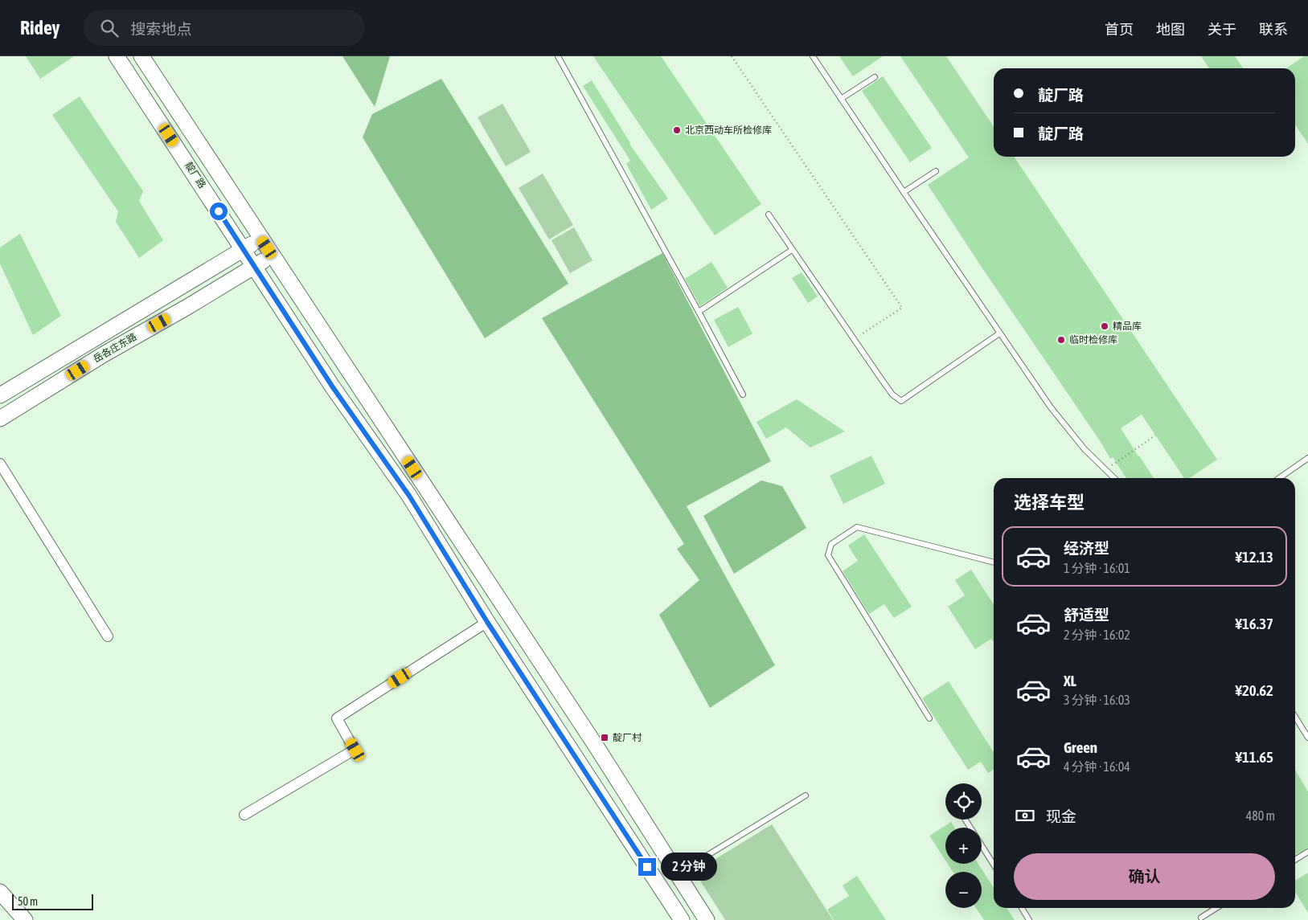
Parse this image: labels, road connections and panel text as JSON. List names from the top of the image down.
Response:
{
  "streets": {
    "main road": ["靛厂路", "岳各庄东路"]
  },
  "crossings": [
    ["靛厂路", "岳各庄东路"]
  ],
  "places": {
    "other": ["北京西动车所检修库", "精品库", "临时检修库"],
    "transit": ["靛厂村"]
  },
  "scale_bar": "50 m",
  "page": {
    "header": "Ridey",
    "search": "搜索地点",
    "nav": [
      "首页",
      "地图",
      "关于",
      "联系"
    ],
    "banner": ["靛厂路", "靛厂路"],
    "heading": "选择车型",
    "list": [
      {
        "name": "经济型",
        "note": "1 分钟 · 16:01",
        "value": "¥12.13"
      },
      {
        "name": "舒适型",
        "note": "2 分钟 · 16:02",
        "value": "¥16.37"
      },
      {
        "name": "XL",
        "note": "3 分钟 · 16:03",
        "value": "¥20.62"
      },
      {
        "name": "Green",
        "note": "4 分钟 · 16:04",
        "value": "¥11.65"
      }
    ],
    "map_buttons": ["+", "−"],
    "pay": ["现金", "480 m"],
    "buttons": "确认",
    "bubble": "2 分钟",
    "scale": "50 m"
  }
}
